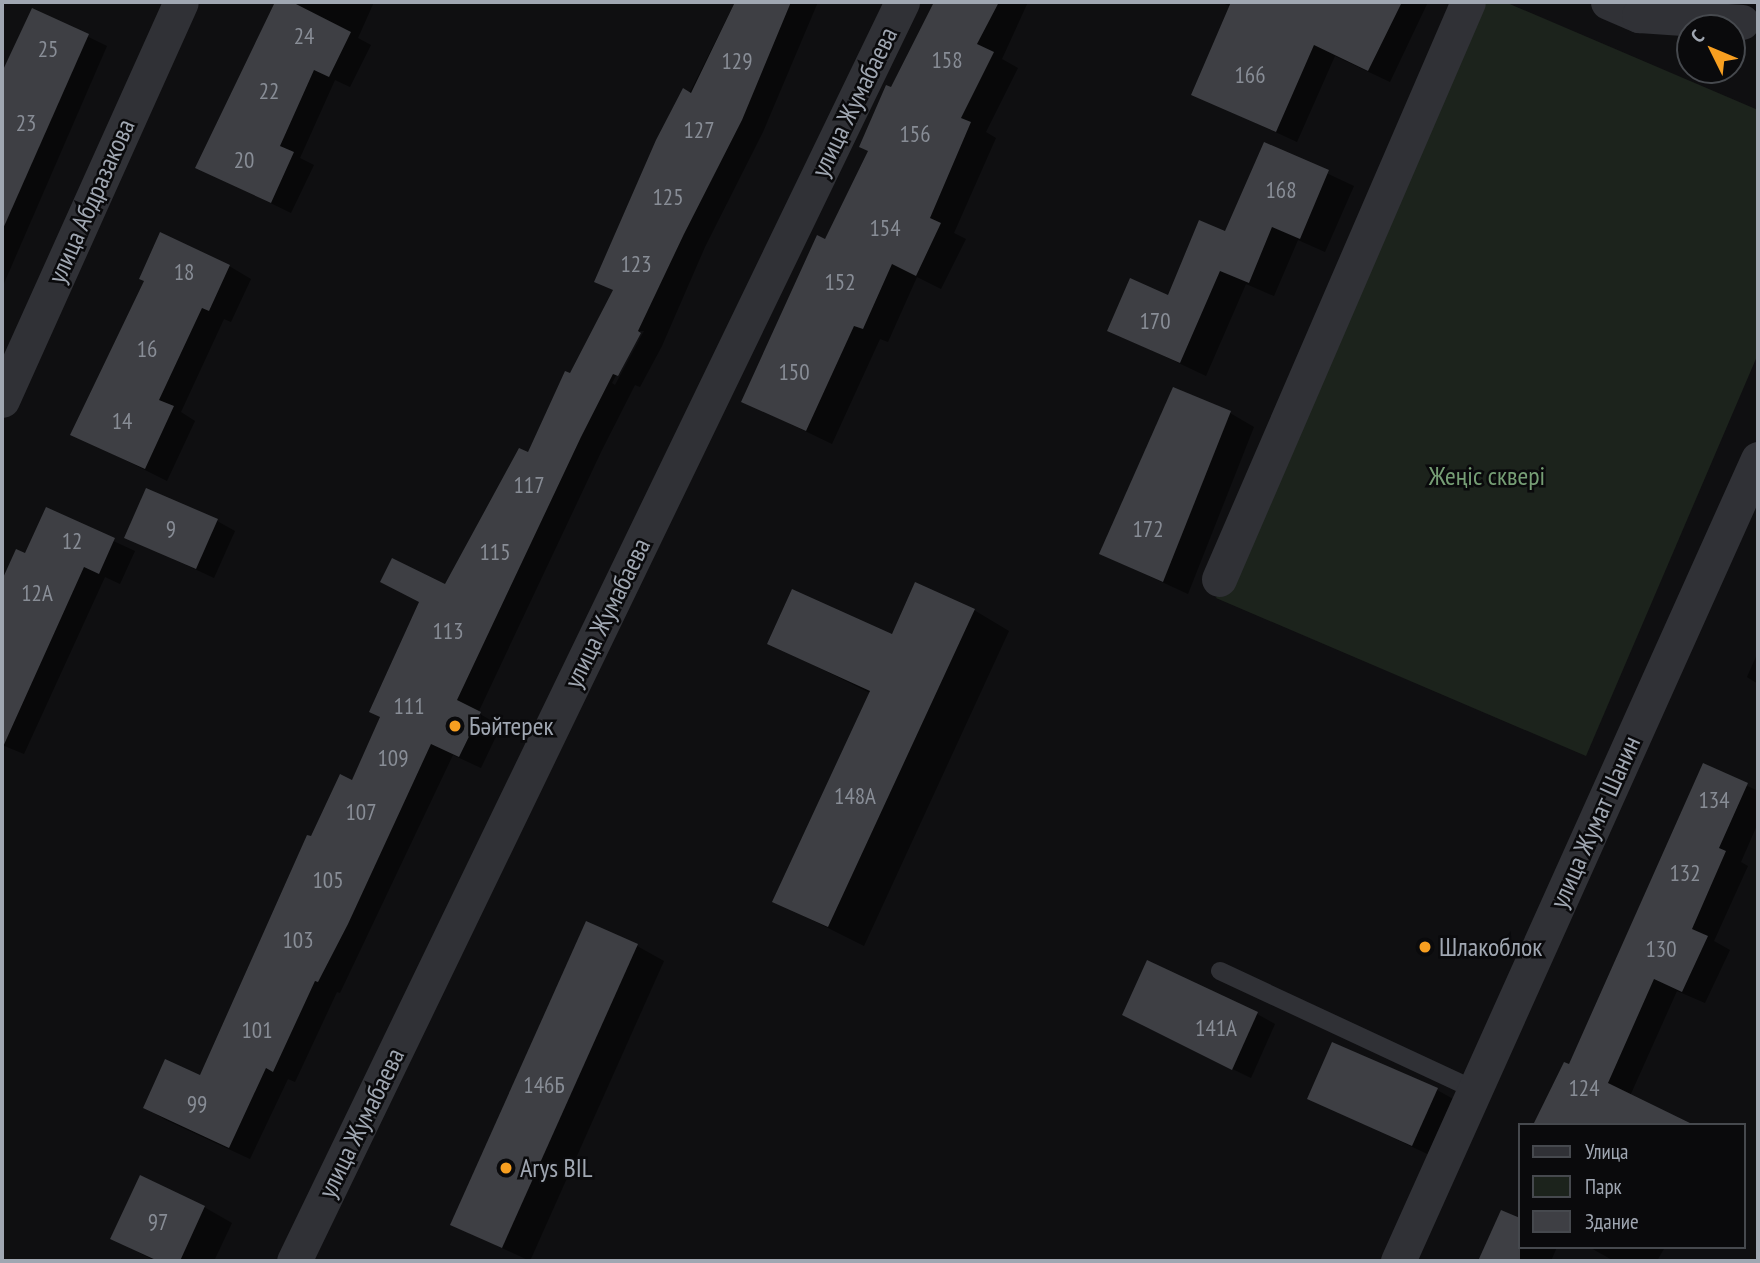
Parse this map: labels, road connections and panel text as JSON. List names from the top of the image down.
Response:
{
  "streets": {
    "street": ["улица Жумабаева", "улица Абдразакова", "улица Жумат Шанин"]
  },
  "parks": ["Жеңіс сквері"],
  "places": ["Бәйтерек", "Шлакоблок", "Arys BIL"],
  "house_numbers": [
    "24",
    "25",
    "158",
    "129",
    "166",
    "22",
    "23",
    "127",
    "156",
    "20",
    "168",
    "125",
    "154",
    "123",
    "18",
    "152",
    "170",
    "16",
    "150",
    "14",
    "117",
    "9",
    "172",
    "12",
    "115",
    "12А",
    "113",
    "111",
    "109",
    "148А",
    "134",
    "107",
    "132",
    "105",
    "103",
    "130",
    "141А",
    "101",
    "146Б",
    "124",
    "99",
    "97"
  ],
  "legend": ["Улица", "Парк", "Здание"],
  "north": "top left"
}
